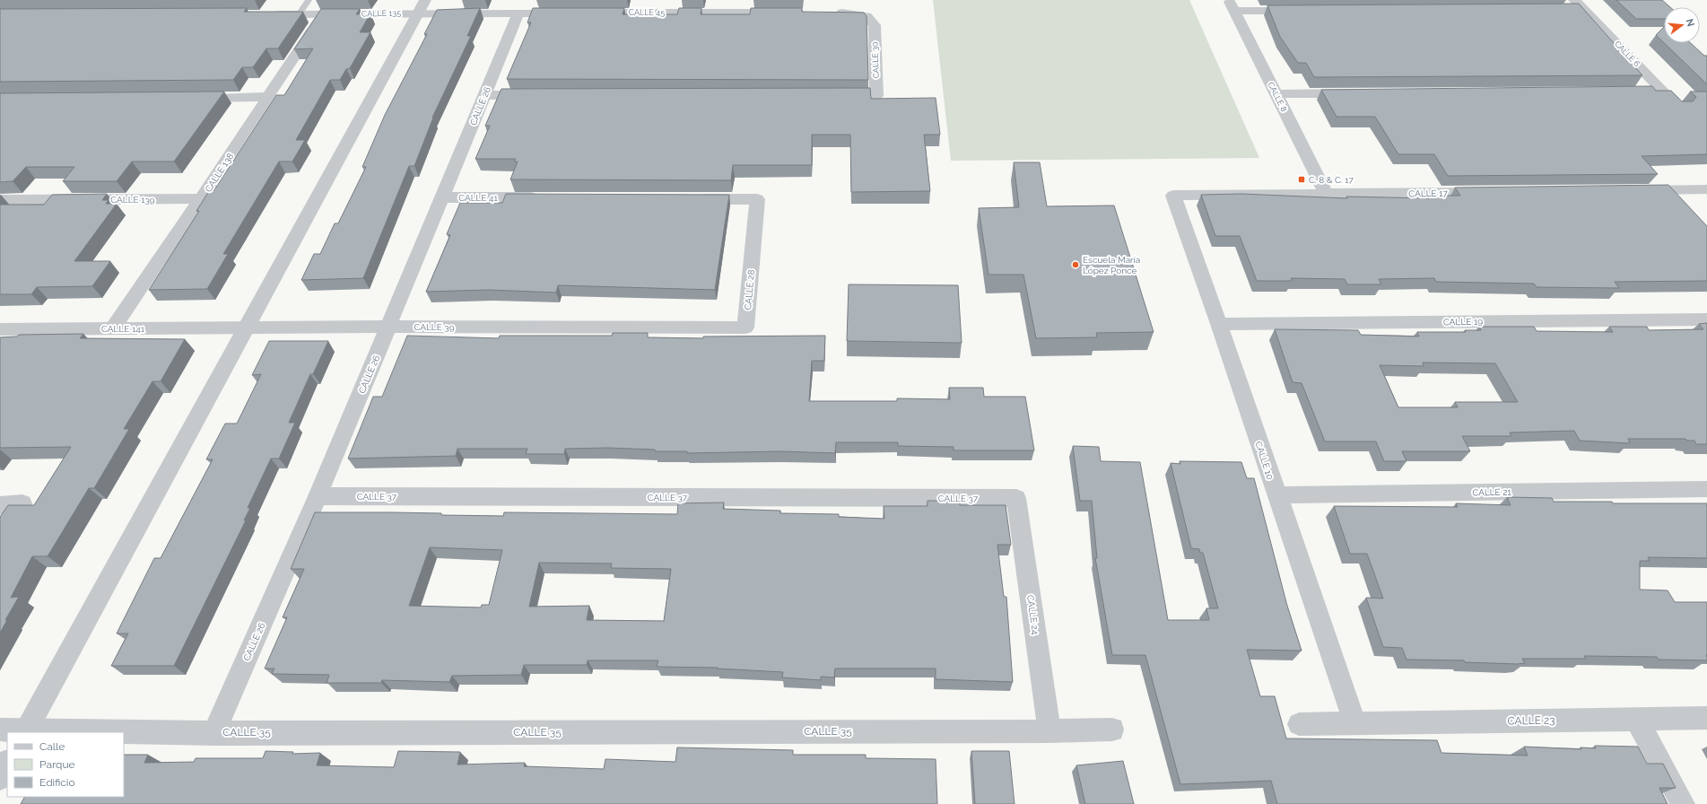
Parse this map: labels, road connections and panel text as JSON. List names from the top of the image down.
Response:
{
  "streets": {
    "street": [
      "CALLE 45",
      "CALLE 135",
      "CALLE 6",
      "CALLE 30",
      "CALLE 8",
      "CALLE 26",
      "CALLE 138",
      "CALLE 17",
      "CALLE 41",
      "CALLE 139",
      "CALLE 28",
      "CALLE 19",
      "CALLE 39",
      "CALLE 141",
      "CALLE 10",
      "CALLE 21",
      "CALLE 37",
      "CALLE 24",
      "CALLE 23",
      "CALLE 35"
    ]
  },
  "crossings": [
    ["CALLE 135", "CALLE 138"],
    ["CALLE 8", "CALLE 17"],
    ["CALLE 26", "CALLE 41"],
    ["CALLE 26", "CALLE 39"],
    ["CALLE 26", "CALLE 37"],
    ["CALLE 26", "CALLE 35"],
    ["CALLE 138", "CALLE 139"],
    ["CALLE 138", "CALLE 141"],
    ["CALLE 17", "CALLE 10"],
    ["CALLE 28", "CALLE 39"],
    ["CALLE 19", "CALLE 10"],
    ["CALLE 39", "CALLE 141"],
    ["CALLE 10", "CALLE 21"],
    ["CALLE 10", "CALLE 23"],
    ["CALLE 37", "CALLE 24"],
    ["CALLE 24", "CALLE 35"]
  ],
  "places": {
    "transit": ["C. 8 & C. 17"],
    "other": ["Escuela María López Ponce"]
  },
  "legend": ["Calle", "Parque", "Edificio"],
  "north": "right"
}
